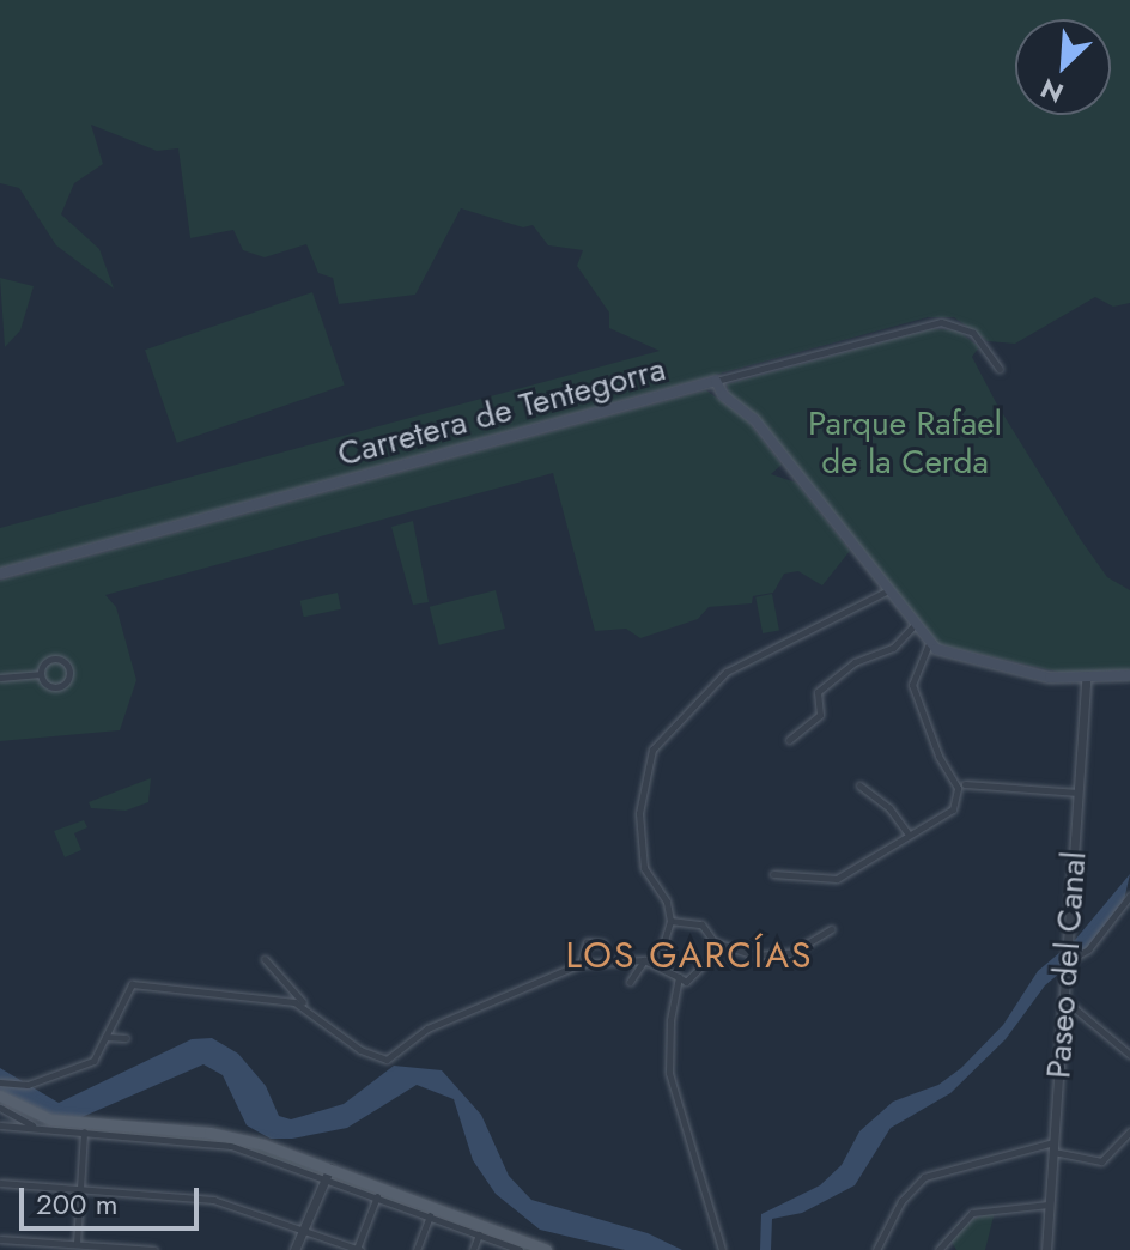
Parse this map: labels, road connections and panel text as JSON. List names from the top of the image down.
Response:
{
  "streets": {
    "main road": ["Carretera de Tentegorra"],
    "street": ["Paseo del Canal"]
  },
  "districts": ["LOS GARCÍAS"],
  "parks": ["Parque Rafael de la Cerda"],
  "scale_bar": "200 m",
  "north": "bottom left"
}
